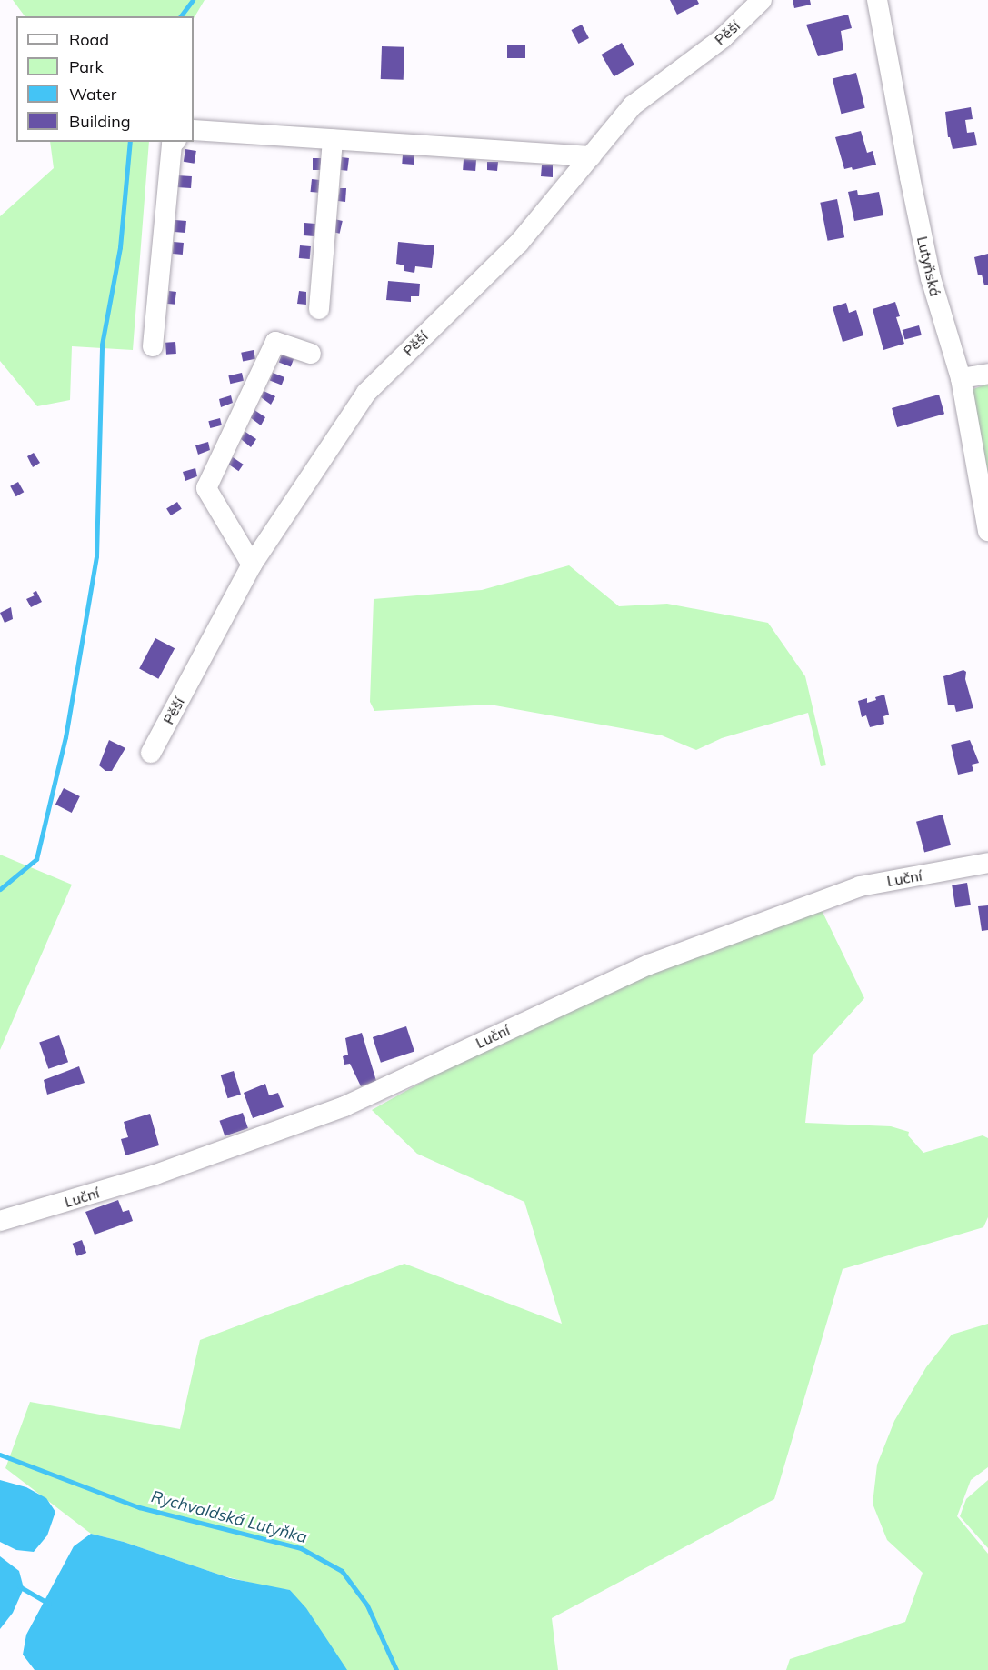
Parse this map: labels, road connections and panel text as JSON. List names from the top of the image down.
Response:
{
  "streets": {
    "street": ["Pěší", "Lutyňská", "Luční"]
  },
  "water": ["Rychvaldská Lutyňka"],
  "legend": [
    "Road",
    "Park",
    "Water",
    "Building"
  ]
}
